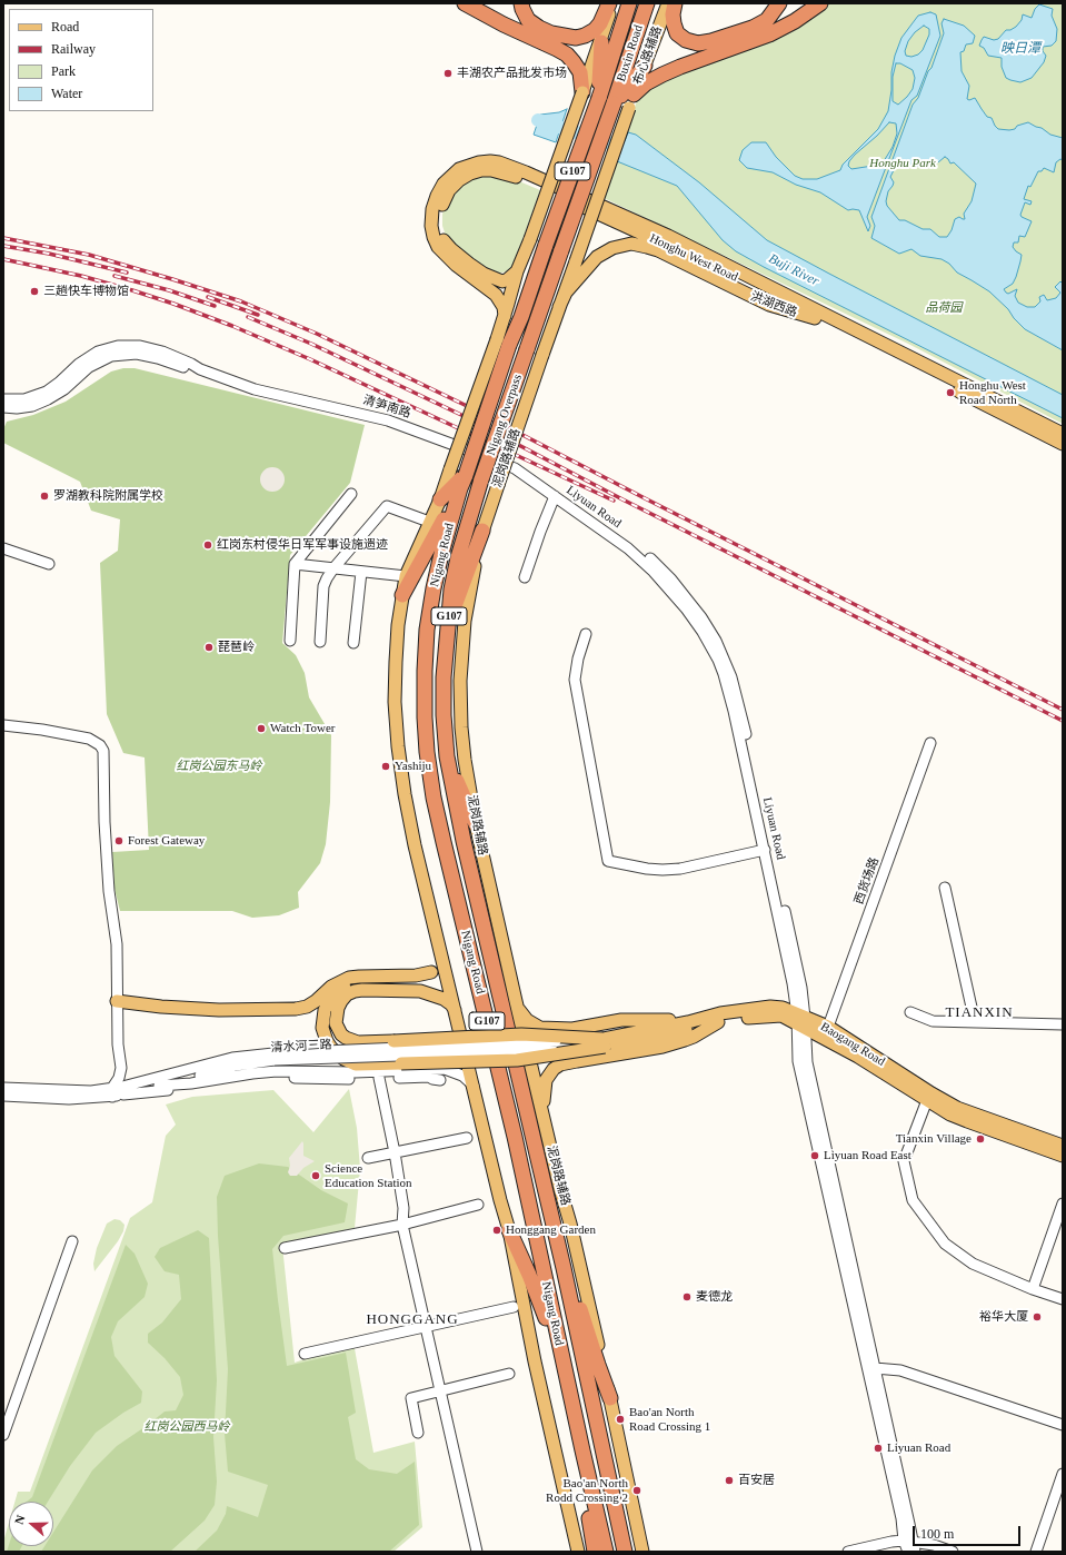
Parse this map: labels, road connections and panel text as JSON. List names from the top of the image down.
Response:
{
  "streets": {
    "highway": [
      "Buxin Road",
      "G107",
      "Nigang Overpass",
      "Nigang Road"
    ],
    "main road": [
      "布心路辅路",
      "Honghu West Road",
      "洪湖西路",
      "泥岗路辅路",
      "Baogang Road"
    ],
    "street": [
      "清笋南路",
      "Liyuan Road",
      "西货场路",
      "清水河三路"
    ]
  },
  "crossings": [
    ["Buxin Road", "G107"],
    ["Buxin Road", "Nigang Overpass"],
    ["布心路辅路", "泥岗路辅路"],
    ["G107", "Nigang Overpass"],
    ["Honghu West Road", "洪湖西路"],
    ["Honghu West Road", "泥岗路辅路"],
    ["洪湖西路", "泥岗路辅路"],
    ["清笋南路", "Liyuan Road"],
    ["Nigang Overpass", "Nigang Road"],
    ["Liyuan Road", "Baogang Road"],
    ["西货场路", "Baogang Road"],
    ["Baogang Road", "清水河三路"]
  ],
  "districts": ["TIANXIN", "HONGGANG"],
  "water": ["映日潭", "Buji River"],
  "parks": [
    "Honghu Park",
    "品荷园",
    "红岗公园东马岭",
    "红岗公园西马岭"
  ],
  "places": [
    "丰湖农产品批发市场",
    "三趟快车博物馆",
    "Honghu West Road North",
    "罗湖教科院附属学校",
    "红岗东村侵华日军军事设施遗迹",
    "琵琶岭",
    "Watch Tower",
    "Yashiju",
    "Forest Gateway",
    "Tianxin Village",
    "Liyuan Road East",
    "Science Education Station",
    "Honggang Garden",
    "麦德龙",
    "裕华大厦",
    "Bao'an North Road Crossing 1",
    "Liyuan Road",
    "百安居",
    "Bao'an North Rodd Crossing 2"
  ],
  "legend": [
    "Road",
    "Railway",
    "Park",
    "Water"
  ],
  "scale_bar": "100 m",
  "north": "left"
}
